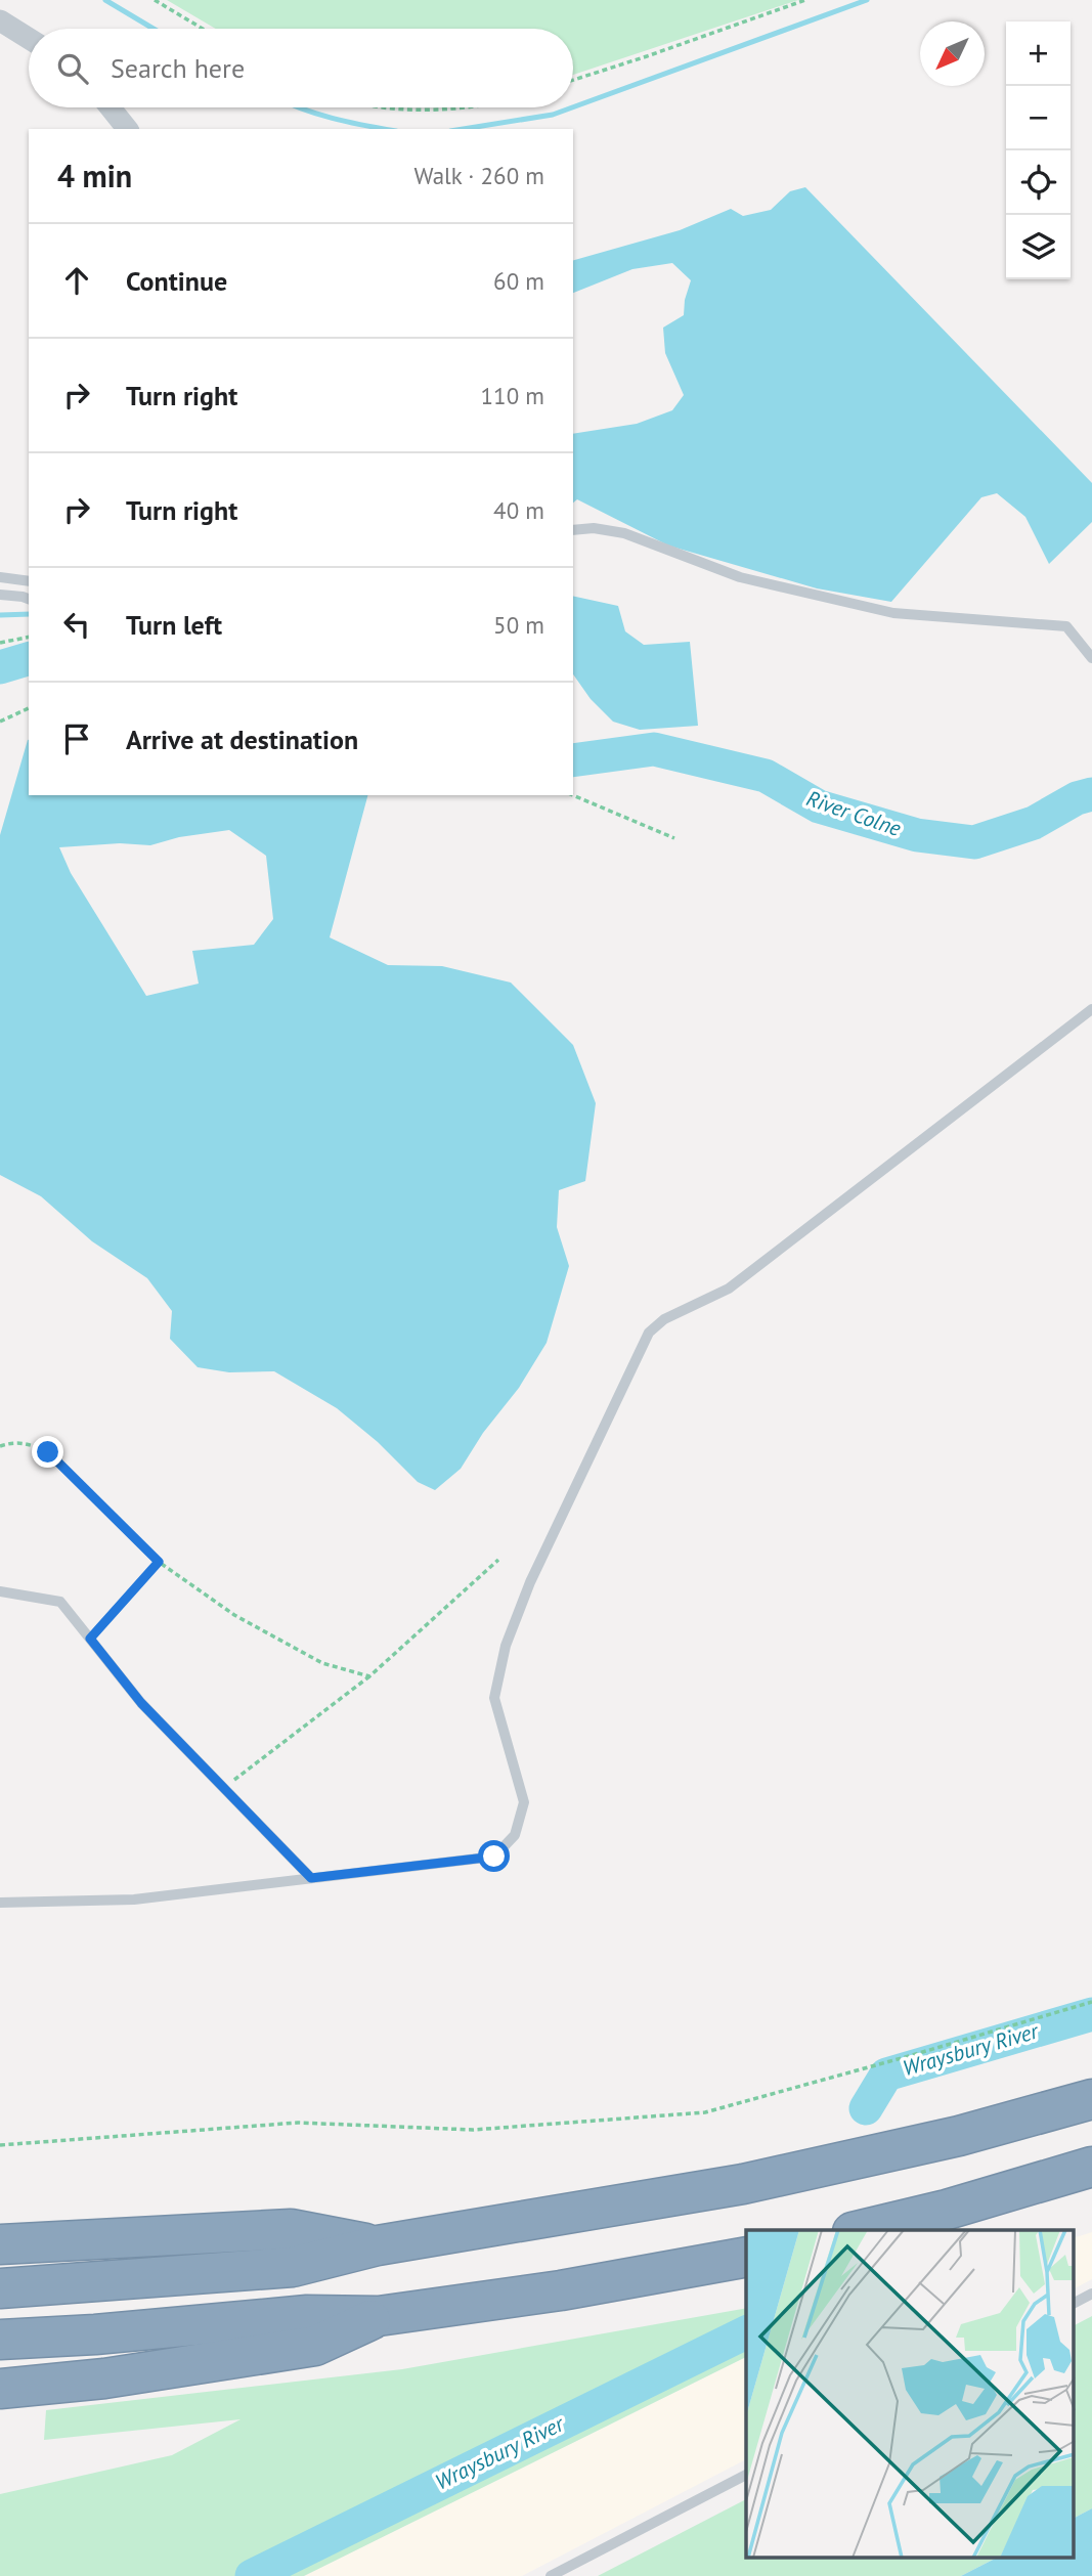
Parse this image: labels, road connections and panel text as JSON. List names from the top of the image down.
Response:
{
  "water": ["River Colne", "Wraysbury River"],
  "north": "bottom left",
  "page": {
    "map_buttons": ["+", "−"],
    "search": "Search here",
    "heading": ["4 min", "Walk · 260 m"],
    "list": [
      ["Continue", "60 m"],
      ["Turn right", "110 m"],
      ["Turn right", "40 m"],
      ["Turn left", "50 m"],
      "Arrive at destination"
    ]
  }
}
